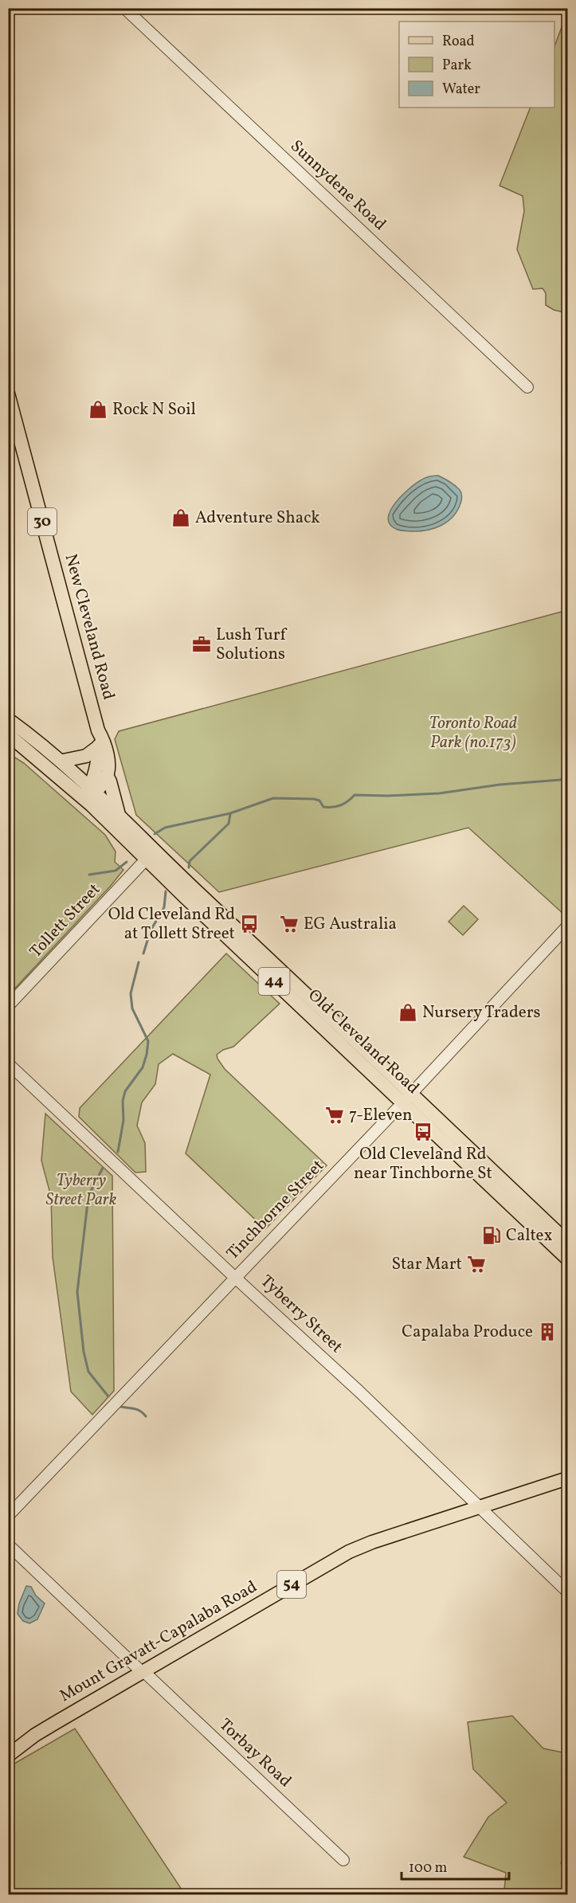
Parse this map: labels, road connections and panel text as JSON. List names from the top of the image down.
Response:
{
  "streets": {
    "main road": [
      "30",
      "New Cleveland Road",
      "44",
      "Old Cleveland Road",
      "54",
      "Mount Gravatt-Capalaba Road"
    ],
    "street": [
      "Sunnydene Road",
      "Tollett Street",
      "Tinchborne Street",
      "Tyberry Street",
      "Torbay Road"
    ]
  },
  "crossings": [
    ["New Cleveland Road", "Old Cleveland Road"],
    ["Tollett Street", "Old Cleveland Road"],
    ["Old Cleveland Road", "Tinchborne Street"],
    ["Tinchborne Street", "Tyberry Street"],
    ["Tyberry Street", "Mount Gravatt-Capalaba Road"],
    ["Mount Gravatt-Capalaba Road", "Torbay Road"]
  ],
  "parks": ["Toronto Road Park (no.173)", "Tyberry Street Park"],
  "places": {
    "shop": ["Rock N Soil", "Adventure Shack", "Nursery Traders"],
    "office": ["Lush Turf Solutions"],
    "bus stop": ["Old Cleveland Rd at Tollett Street", "Old Cleveland Rd near Tinchborne St"],
    "supermarket": ["EG Australia", "7-Eleven", "Star Mart"],
    "fuel station": ["Caltex"],
    "building": ["Capalaba Produce"]
  },
  "legend": ["Road", "Park", "Water"],
  "scale_bar": "100 m"
}
